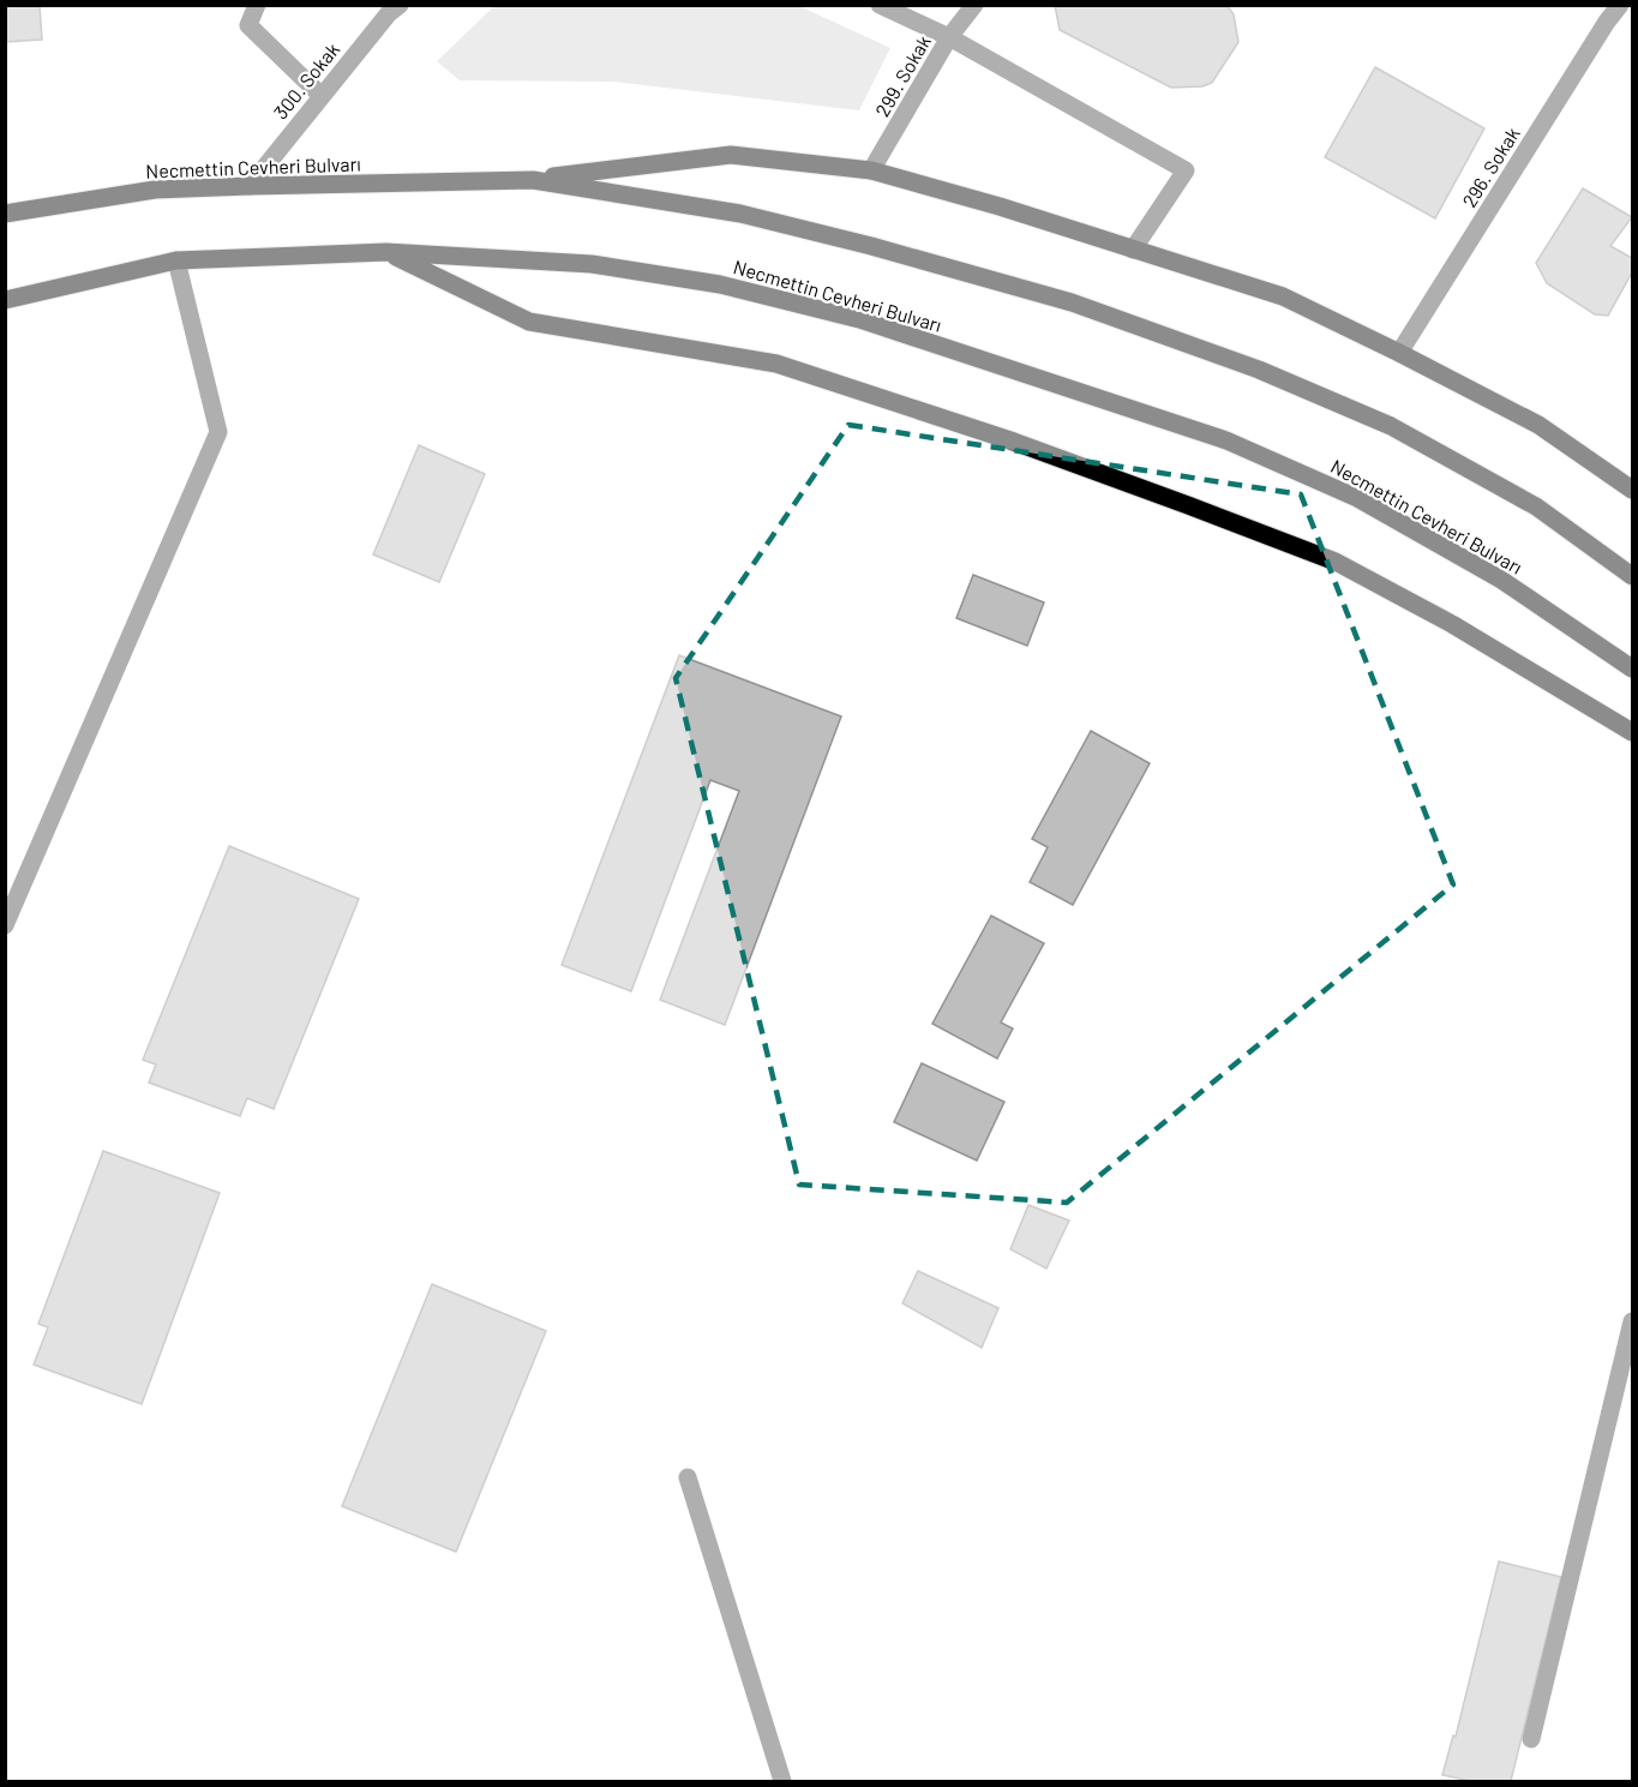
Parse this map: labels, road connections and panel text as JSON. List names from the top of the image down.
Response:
{
  "streets": {
    "main road": ["Necmettin Cevheri Bulvarı"],
    "street": ["299. Sokak", "300. Sokak", "296. Sokak"]
  },
  "crossings": [
    ["300. Sokak", "Necmettin Cevheri Bulvarı"]
  ]
}
